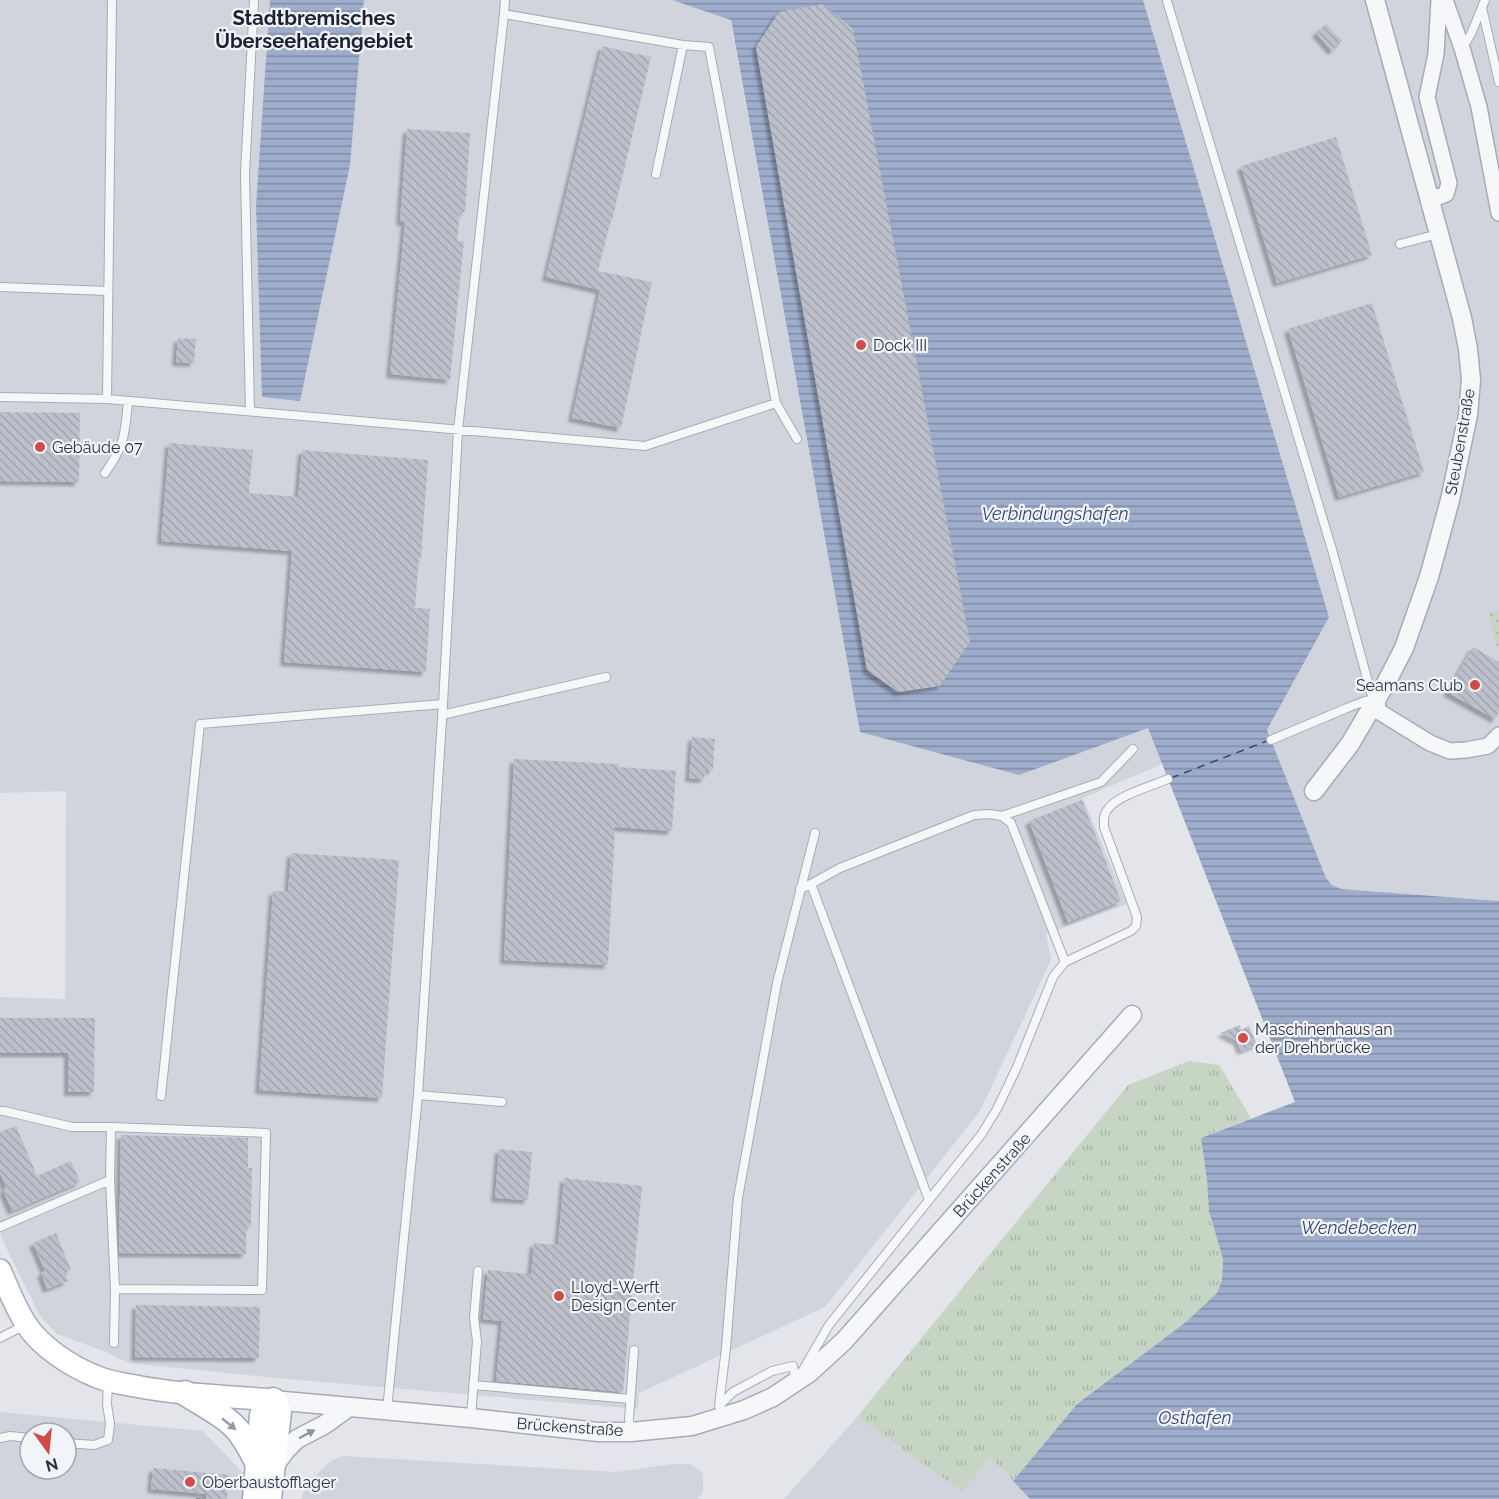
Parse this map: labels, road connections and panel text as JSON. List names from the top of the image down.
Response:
{
  "streets": {
    "main road": ["Brückenstraße"],
    "street": ["Steubenstraße"]
  },
  "districts": ["Stadtbremisches Überseehafengebiet"],
  "water": ["Verbindungshafen", "Wendebecken", "Osthafen"],
  "places": [
    "Dock III",
    "Gebäude 07",
    "Seamans Club",
    "Maschinenhaus an der Drehbrücke",
    "Lloyd-Werft Design Center",
    "Oberbaustofflager"
  ],
  "north": "bottom"
}
